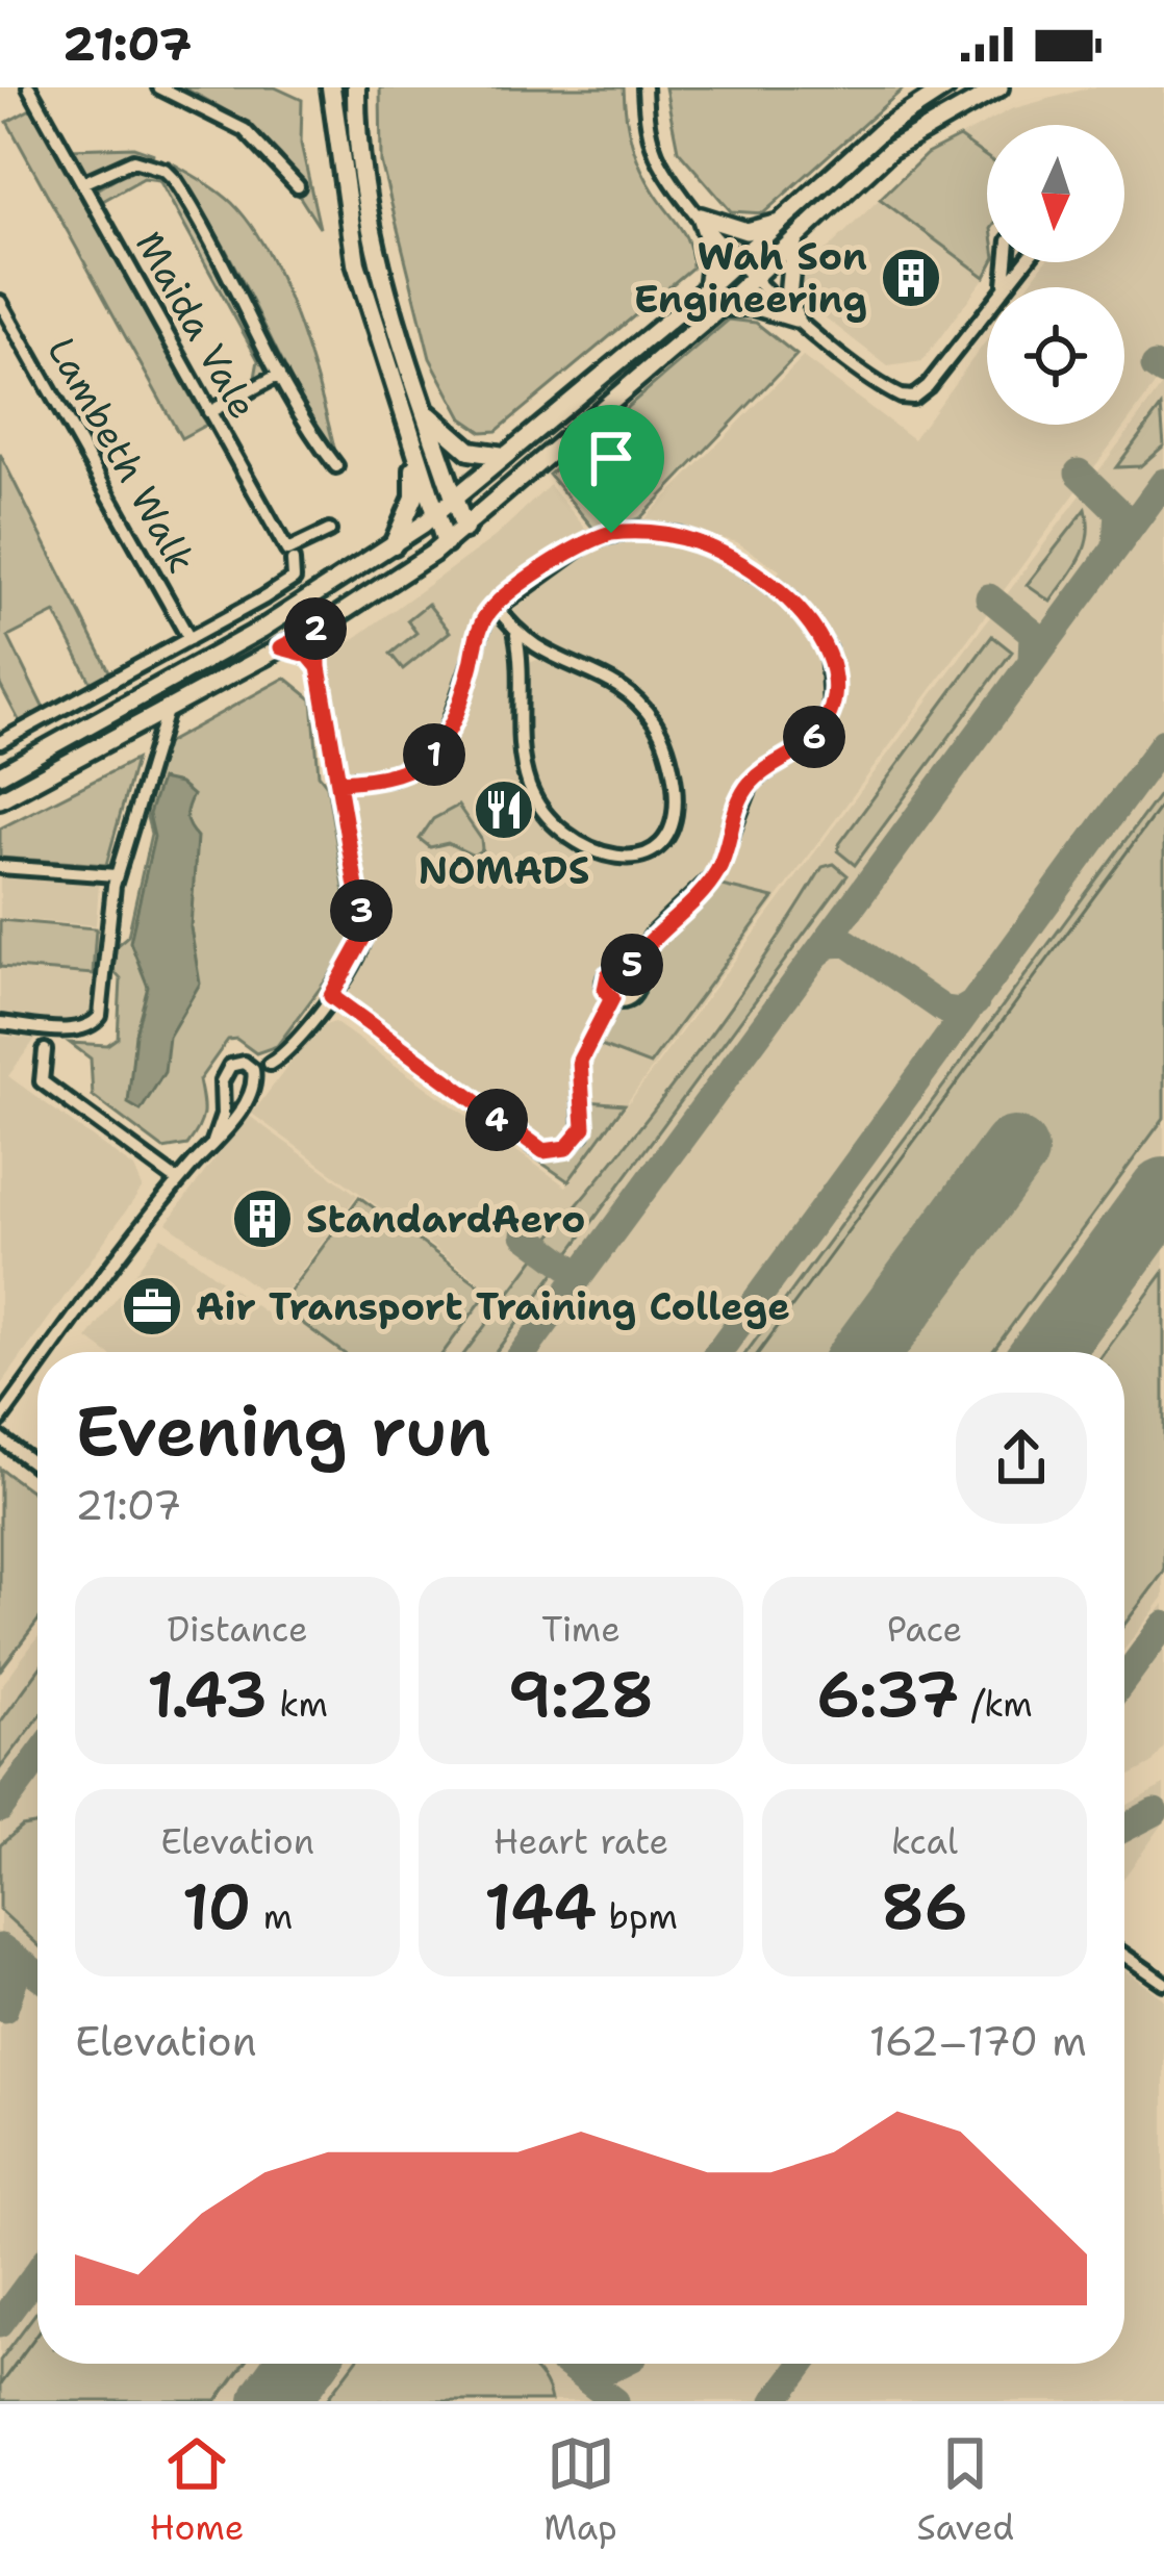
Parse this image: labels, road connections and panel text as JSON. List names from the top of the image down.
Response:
{
  "streets": {
    "street": ["Maida Vale", "Lambeth Walk"]
  },
  "places": {
    "building": ["Wah Son Engineering", "StandardAero"],
    "restaurant": ["NOMADS"],
    "office": ["Air Transport Training College"]
  },
  "north": "bottom",
  "page": {
    "status": "21:07",
    "pins": [
      "2",
      "6",
      "1",
      "3",
      "5",
      "4"
    ],
    "heading": ["Evening run", "21:07"],
    "stats": [
      ["Distance", "1.43 km"],
      ["Time", "9:28"],
      ["Pace", "6:37 /km"],
      ["Elevation", "10 m"],
      ["Heart rate", "144 bpm"],
      ["kcal", "86"]
    ],
    "chart": ["Elevation", "162–170 m"],
    "tabs": ["Home", "Map", "Saved"]
  }
}
